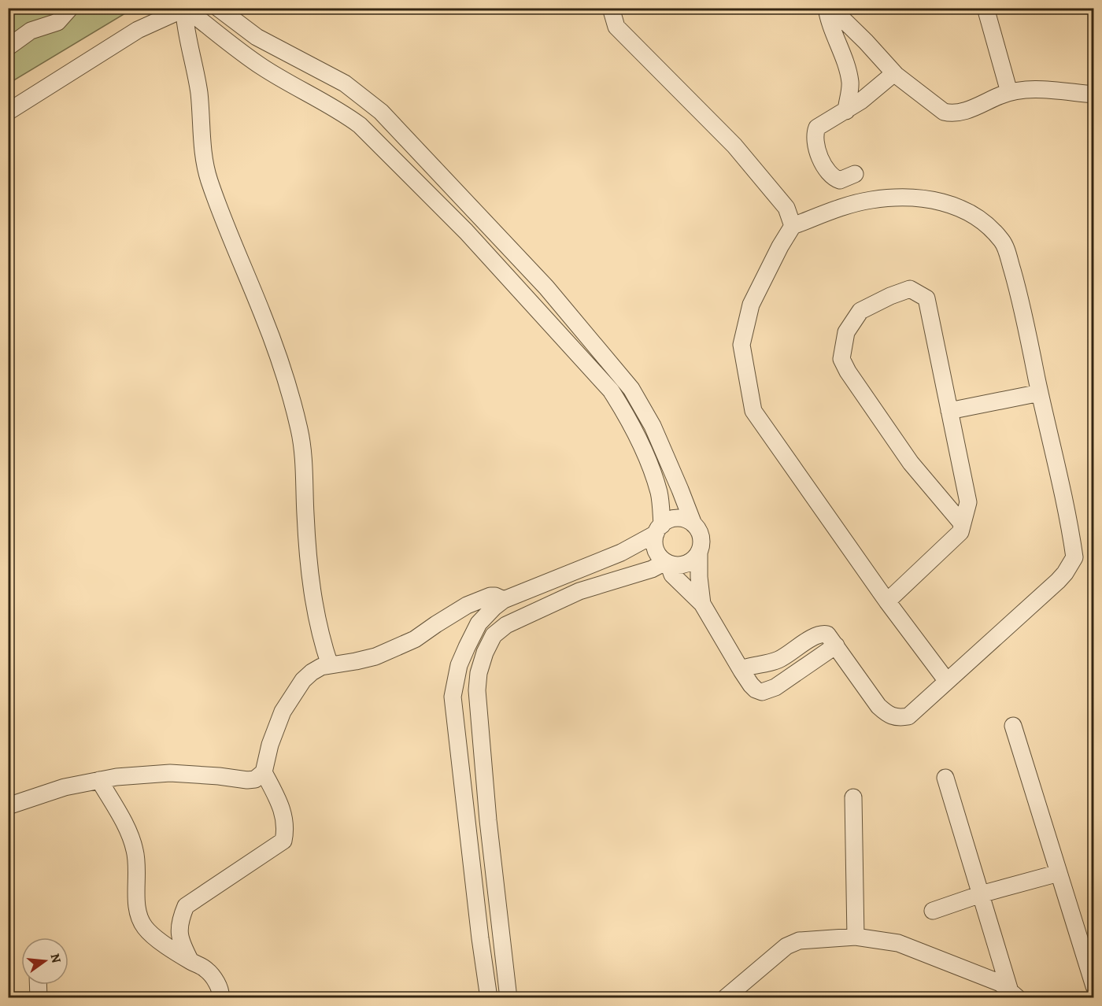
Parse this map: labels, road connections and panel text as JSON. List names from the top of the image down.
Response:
{
  "north": "right"
}
